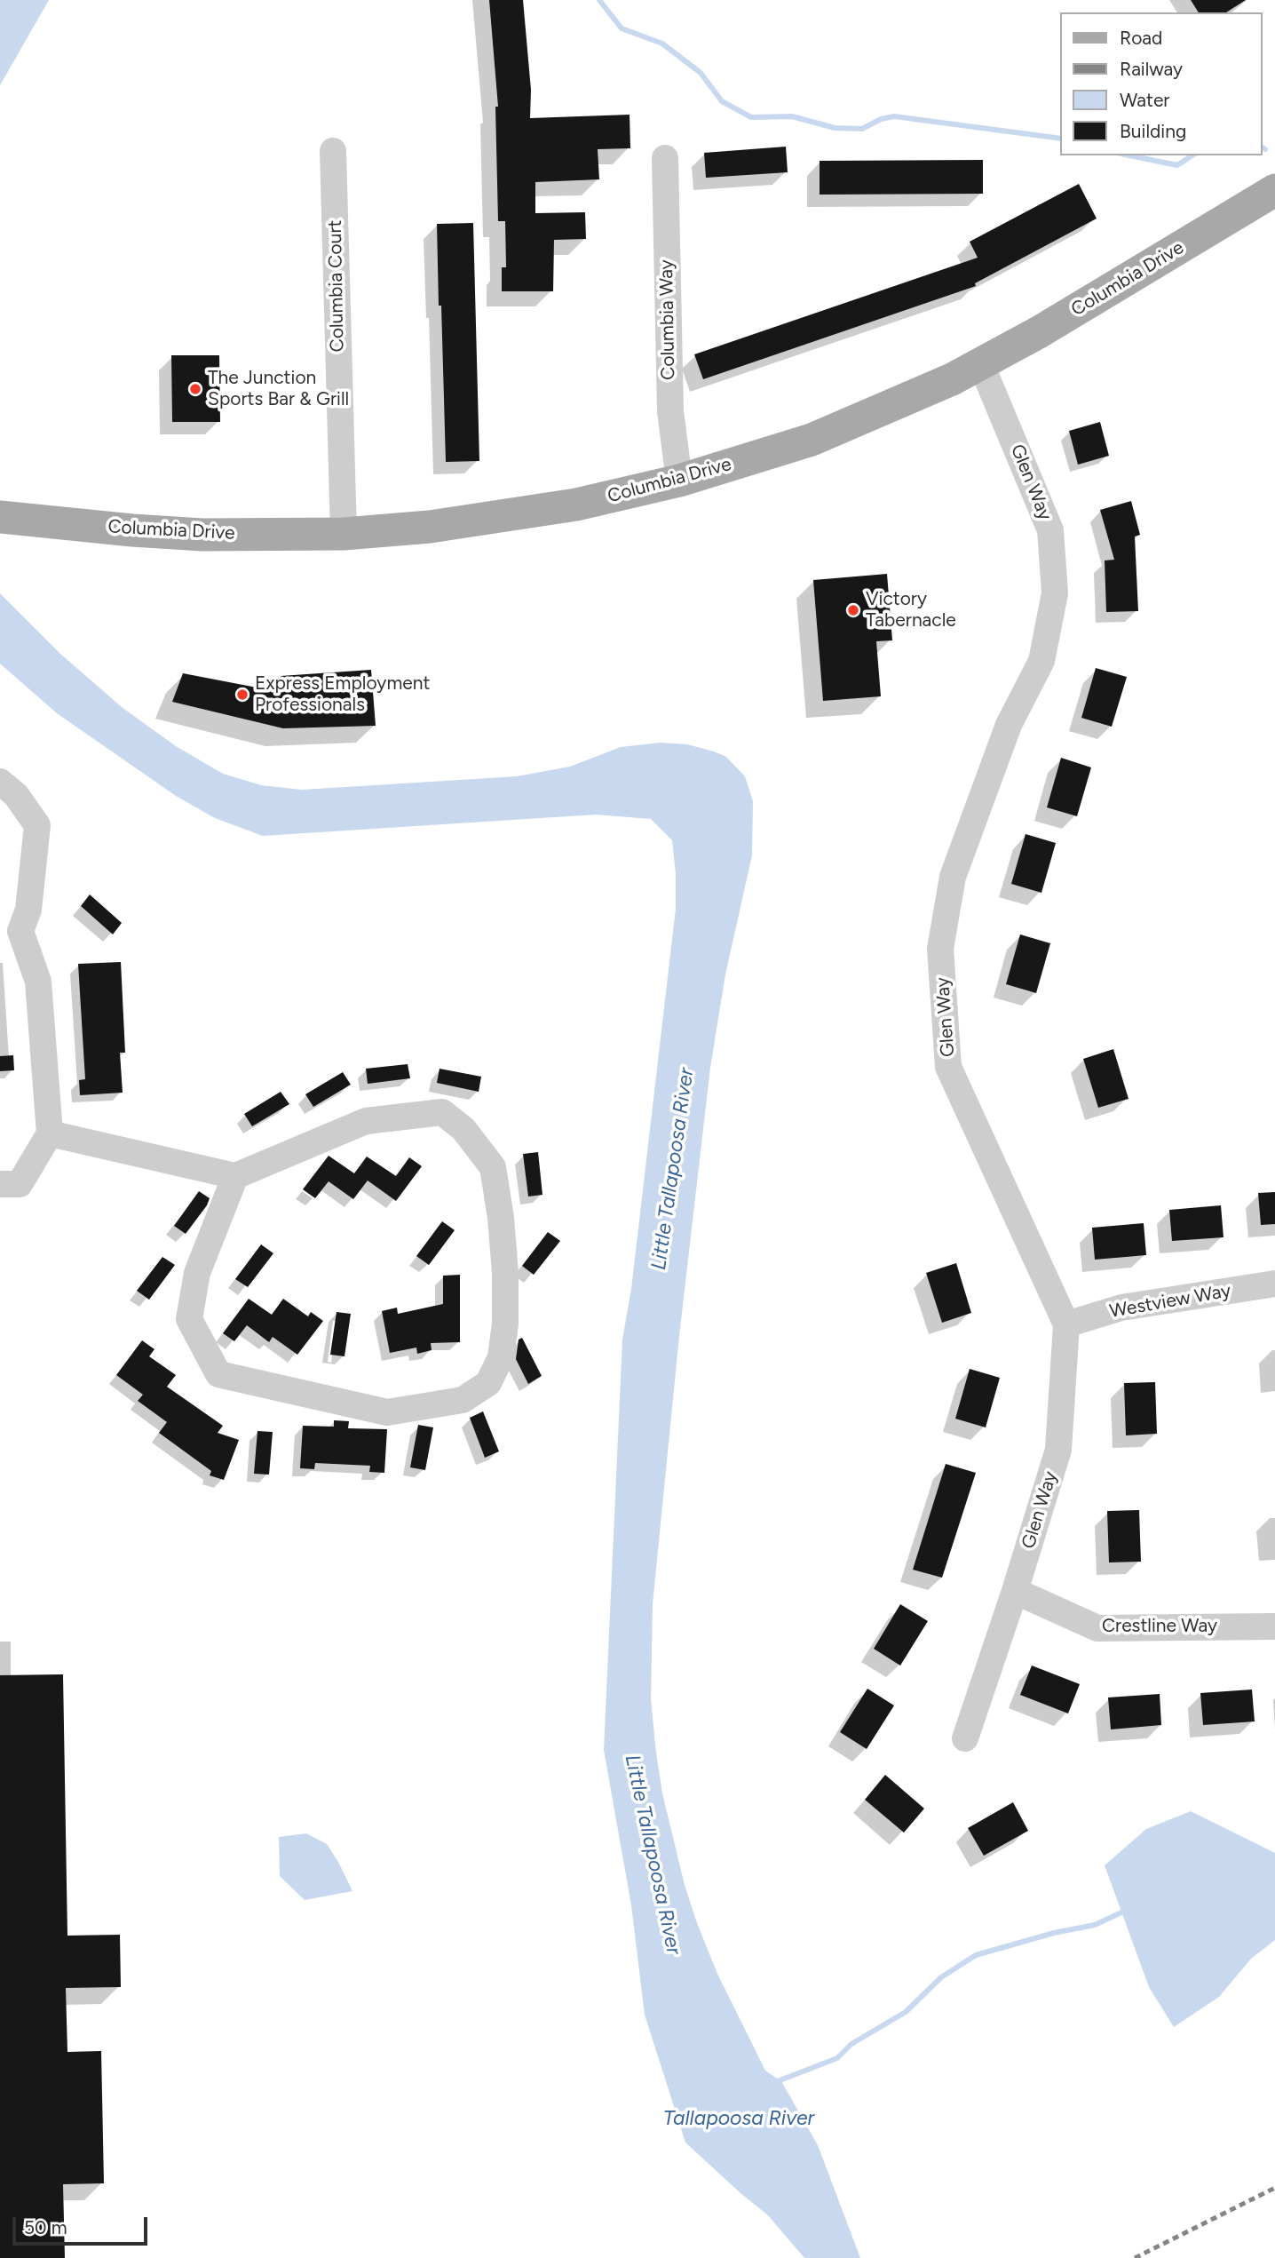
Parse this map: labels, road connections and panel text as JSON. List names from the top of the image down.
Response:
{
  "streets": {
    "main road": ["Columbia Drive"],
    "street": [
      "Columbia Court",
      "Columbia Way",
      "Glen Way",
      "Westview Way",
      "Crestline Way"
    ]
  },
  "crossings": [
    ["Columbia Drive", "Columbia Court"],
    ["Columbia Drive", "Columbia Way"],
    ["Columbia Drive", "Glen Way"],
    ["Glen Way", "Westview Way"],
    ["Glen Way", "Crestline Way"]
  ],
  "water": ["Little Tallapoosa River", "Tallapoosa River"],
  "places": ["The Junction Sports Bar & Grill", "Victory Tabernacle", "Express Employment Professionals"],
  "legend": [
    "Road",
    "Railway",
    "Water",
    "Building"
  ],
  "scale_bar": "50 m"
}
